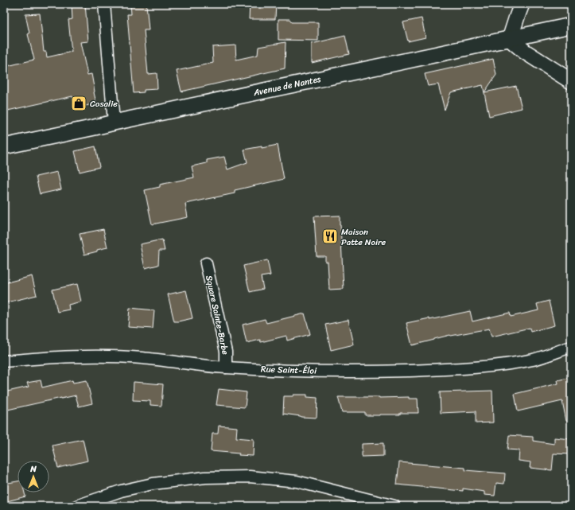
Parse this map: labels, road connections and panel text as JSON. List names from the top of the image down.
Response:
{
  "streets": {
    "main road": ["Avenue de Nantes"],
    "street": ["Square Sainte-Barbe", "Rue Saint-Éloi"]
  },
  "crossings": [
    ["Square Sainte-Barbe", "Rue Saint-Éloi"]
  ],
  "places": {
    "shop": ["Cosalie"],
    "restaurant": ["Maison Patte Noire"]
  },
  "north": "top"
}
